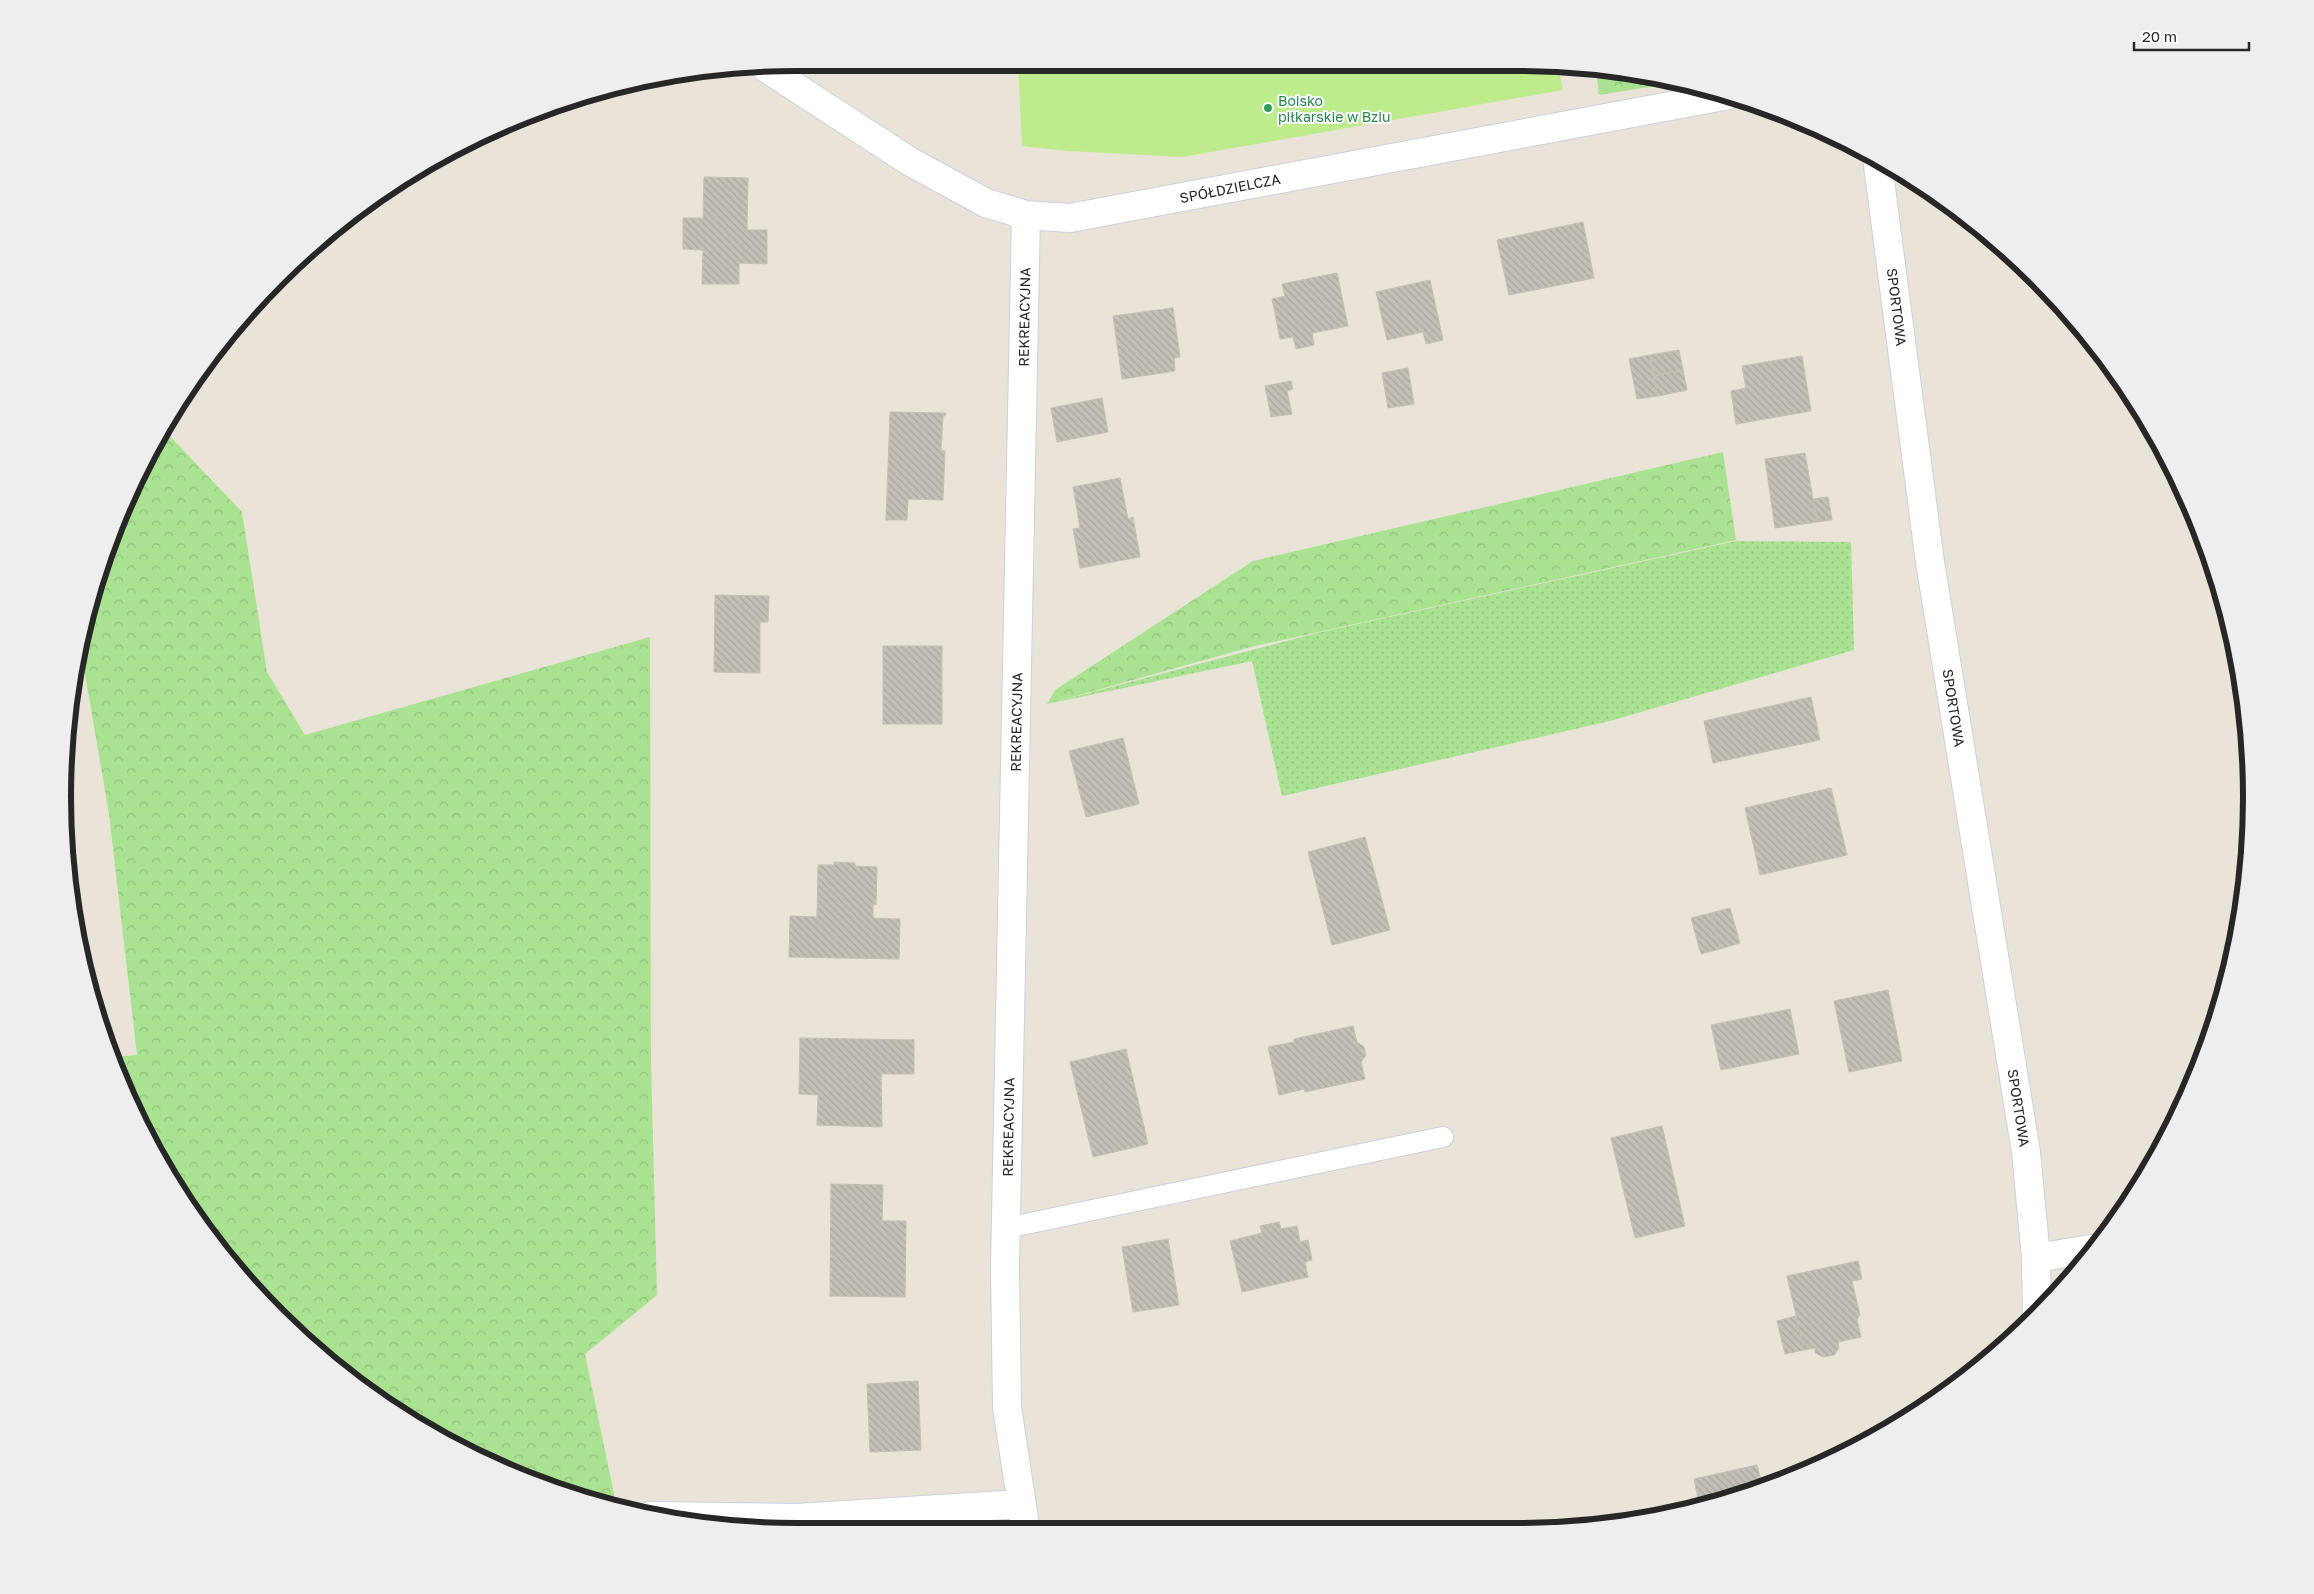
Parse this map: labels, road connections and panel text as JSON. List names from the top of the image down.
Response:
{
  "streets": {
    "street": ["SPÓŁDZIELCZA", "SPORTOWA", "REKREACYJNA"]
  },
  "crossings": [
    ["SPÓŁDZIELCZA", "REKREACYJNA"]
  ],
  "places": ["Boisko piłkarskie w Bziu"],
  "scale_bar": "20 m"
}
